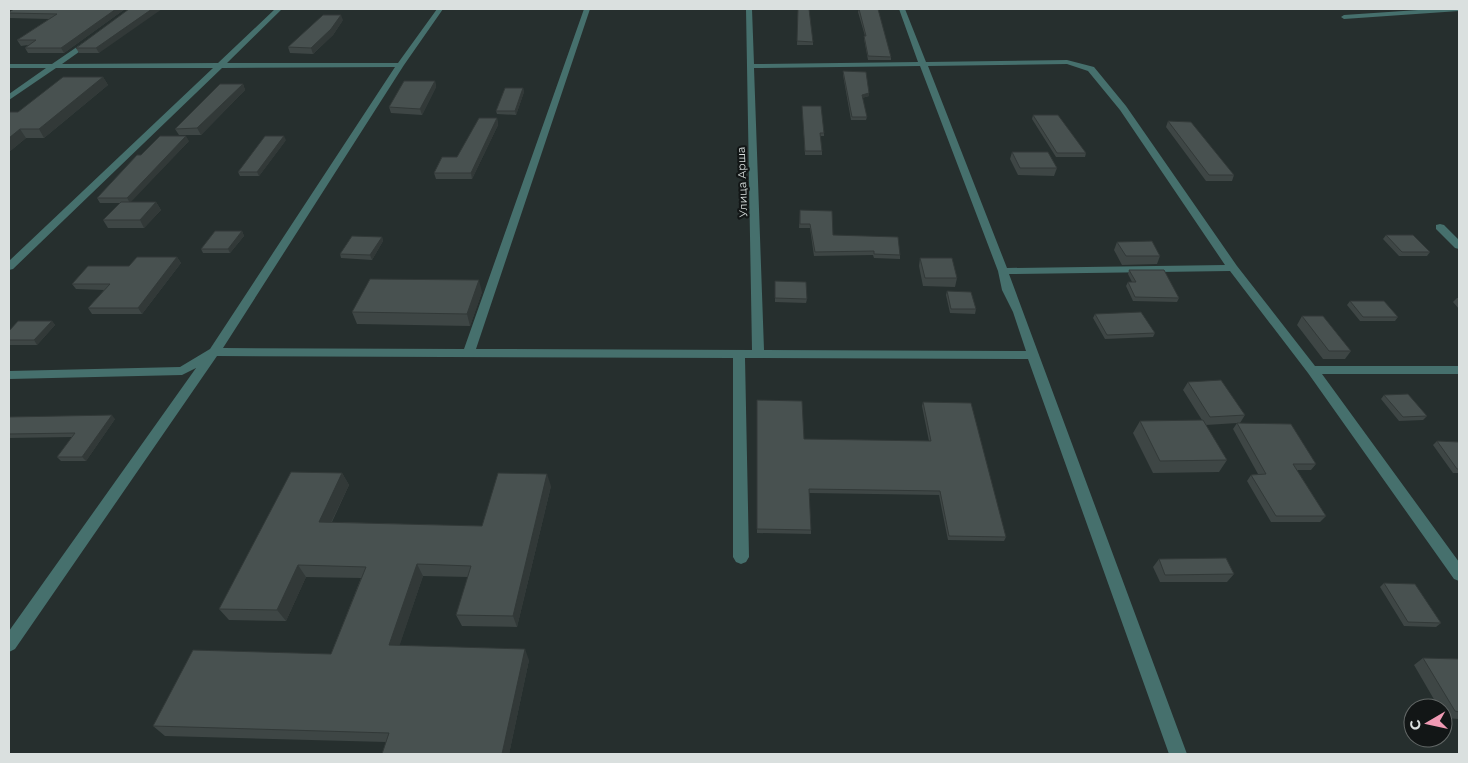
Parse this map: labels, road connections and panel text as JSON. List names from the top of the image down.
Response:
{
  "streets": {
    "street": ["Улица Арша"]
  },
  "north": "left"
}
